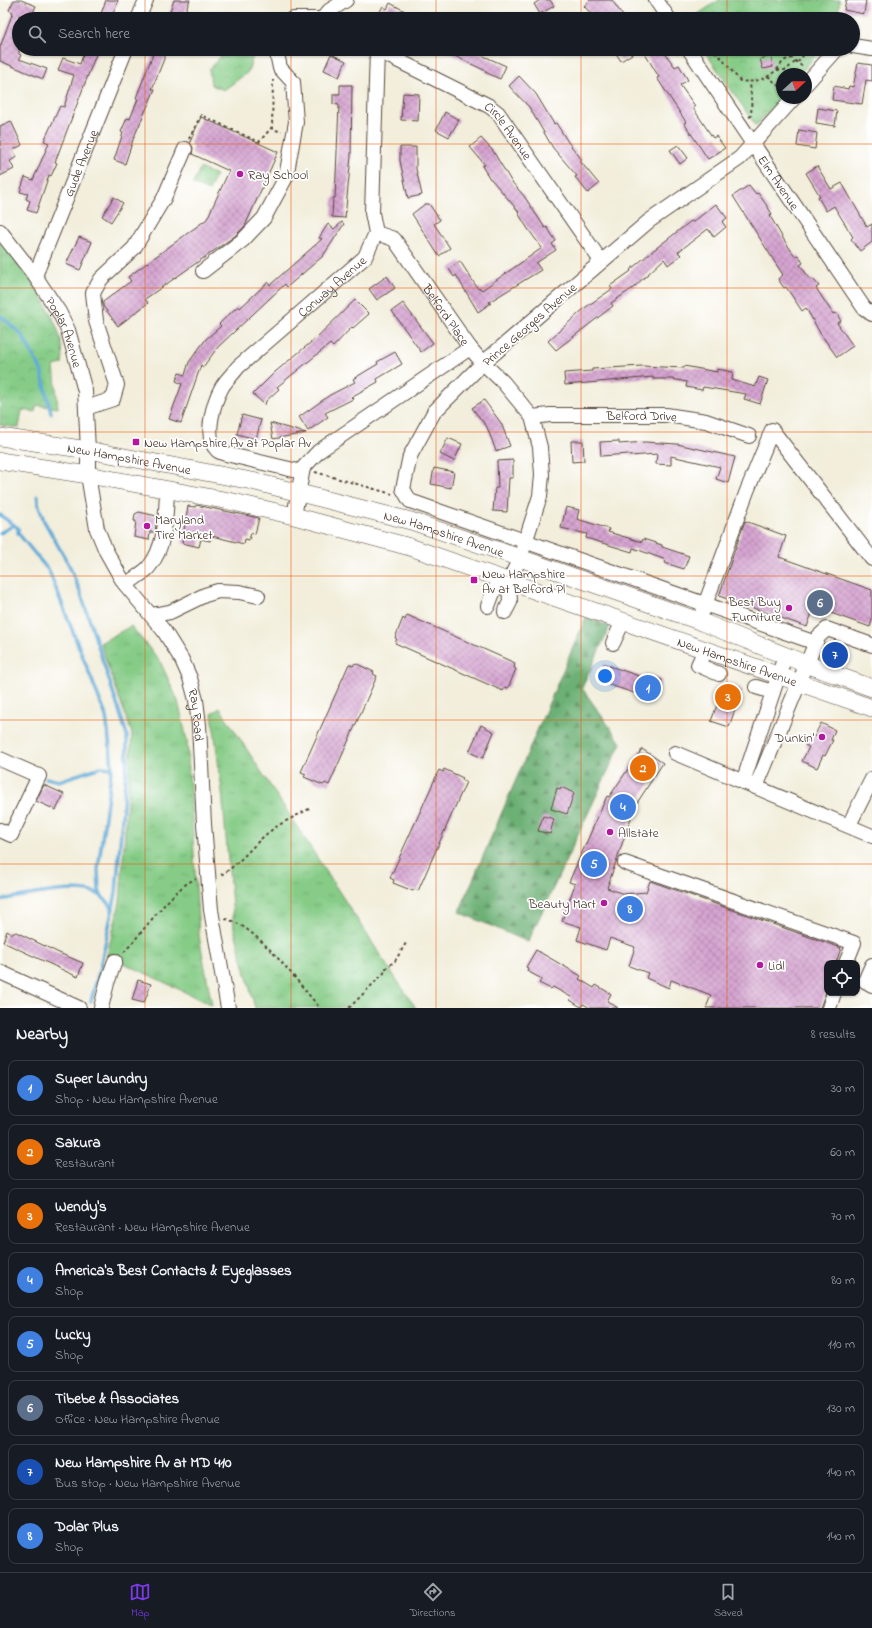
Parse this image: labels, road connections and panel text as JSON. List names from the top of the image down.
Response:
{
  "streets": {
    "main road": ["New Hampshire Avenue"],
    "street": [
      "Circle Avenue",
      "Gude Avenue",
      "Elm Avenue",
      "Conway Avenue",
      "Belford Place",
      "Prince Georges Avenue",
      "Poplar Avenue",
      "Belford Drive",
      "Ray Road"
    ]
  },
  "crossings": [
    ["Circle Avenue", "Prince Georges Avenue"],
    ["Gude Avenue", "Poplar Avenue"],
    ["Elm Avenue", "Prince Georges Avenue"],
    ["Conway Avenue", "Belford Place"],
    ["Conway Avenue", "Prince Georges Avenue"],
    ["Belford Place", "Prince Georges Avenue"],
    ["Belford Place", "Belford Drive"],
    ["Belford Place", "New Hampshire Avenue"],
    ["Poplar Avenue", "New Hampshire Avenue"],
    ["Poplar Avenue", "Ray Road"],
    ["New Hampshire Avenue", "Ray Road"]
  ],
  "places": {
    "other": [
      "Ray School",
      "Maryland Tire Market",
      "Best Buy Furniture",
      "Dunkin'",
      "Allstate",
      "Beauty Mart",
      "Lidl"
    ],
    "transit": ["New Hampshire Av at Poplar Av", "New Hampshire Av at Belford Pl"]
  },
  "north": "right",
  "page": {
    "search": "Search here",
    "pins": [
      "6",
      "7",
      "1",
      "3",
      "2",
      "4",
      "5",
      "8"
    ],
    "heading": ["Nearby", "8 results"],
    "list": [
      {
        "mark": "1",
        "name": "Super Laundry",
        "note": "Shop · New Hampshire Avenue",
        "value": "30 m"
      },
      {
        "mark": "2",
        "name": "Sakura",
        "note": "Restaurant",
        "value": "60 m"
      },
      {
        "mark": "3",
        "name": "Wendy's",
        "note": "Restaurant · New Hampshire Avenue",
        "value": "70 m"
      },
      {
        "mark": "4",
        "name": "America's Best Contacts & Eyeglasses",
        "note": "Shop",
        "value": "80 m"
      },
      {
        "mark": "5",
        "name": "Lucky",
        "note": "Shop",
        "value": "110 m"
      },
      {
        "mark": "6",
        "name": "Tibebe & Associates",
        "note": "Office · New Hampshire Avenue",
        "value": "130 m"
      },
      {
        "mark": "7",
        "name": "New Hampshire Av at MD 410",
        "note": "Bus stop · New Hampshire Avenue",
        "value": "140 m"
      },
      {
        "mark": "8",
        "name": "Dolar Plus",
        "note": "Shop",
        "value": "140 m"
      }
    ],
    "nav": ["Map", "Directions", "Saved"]
  }
}
